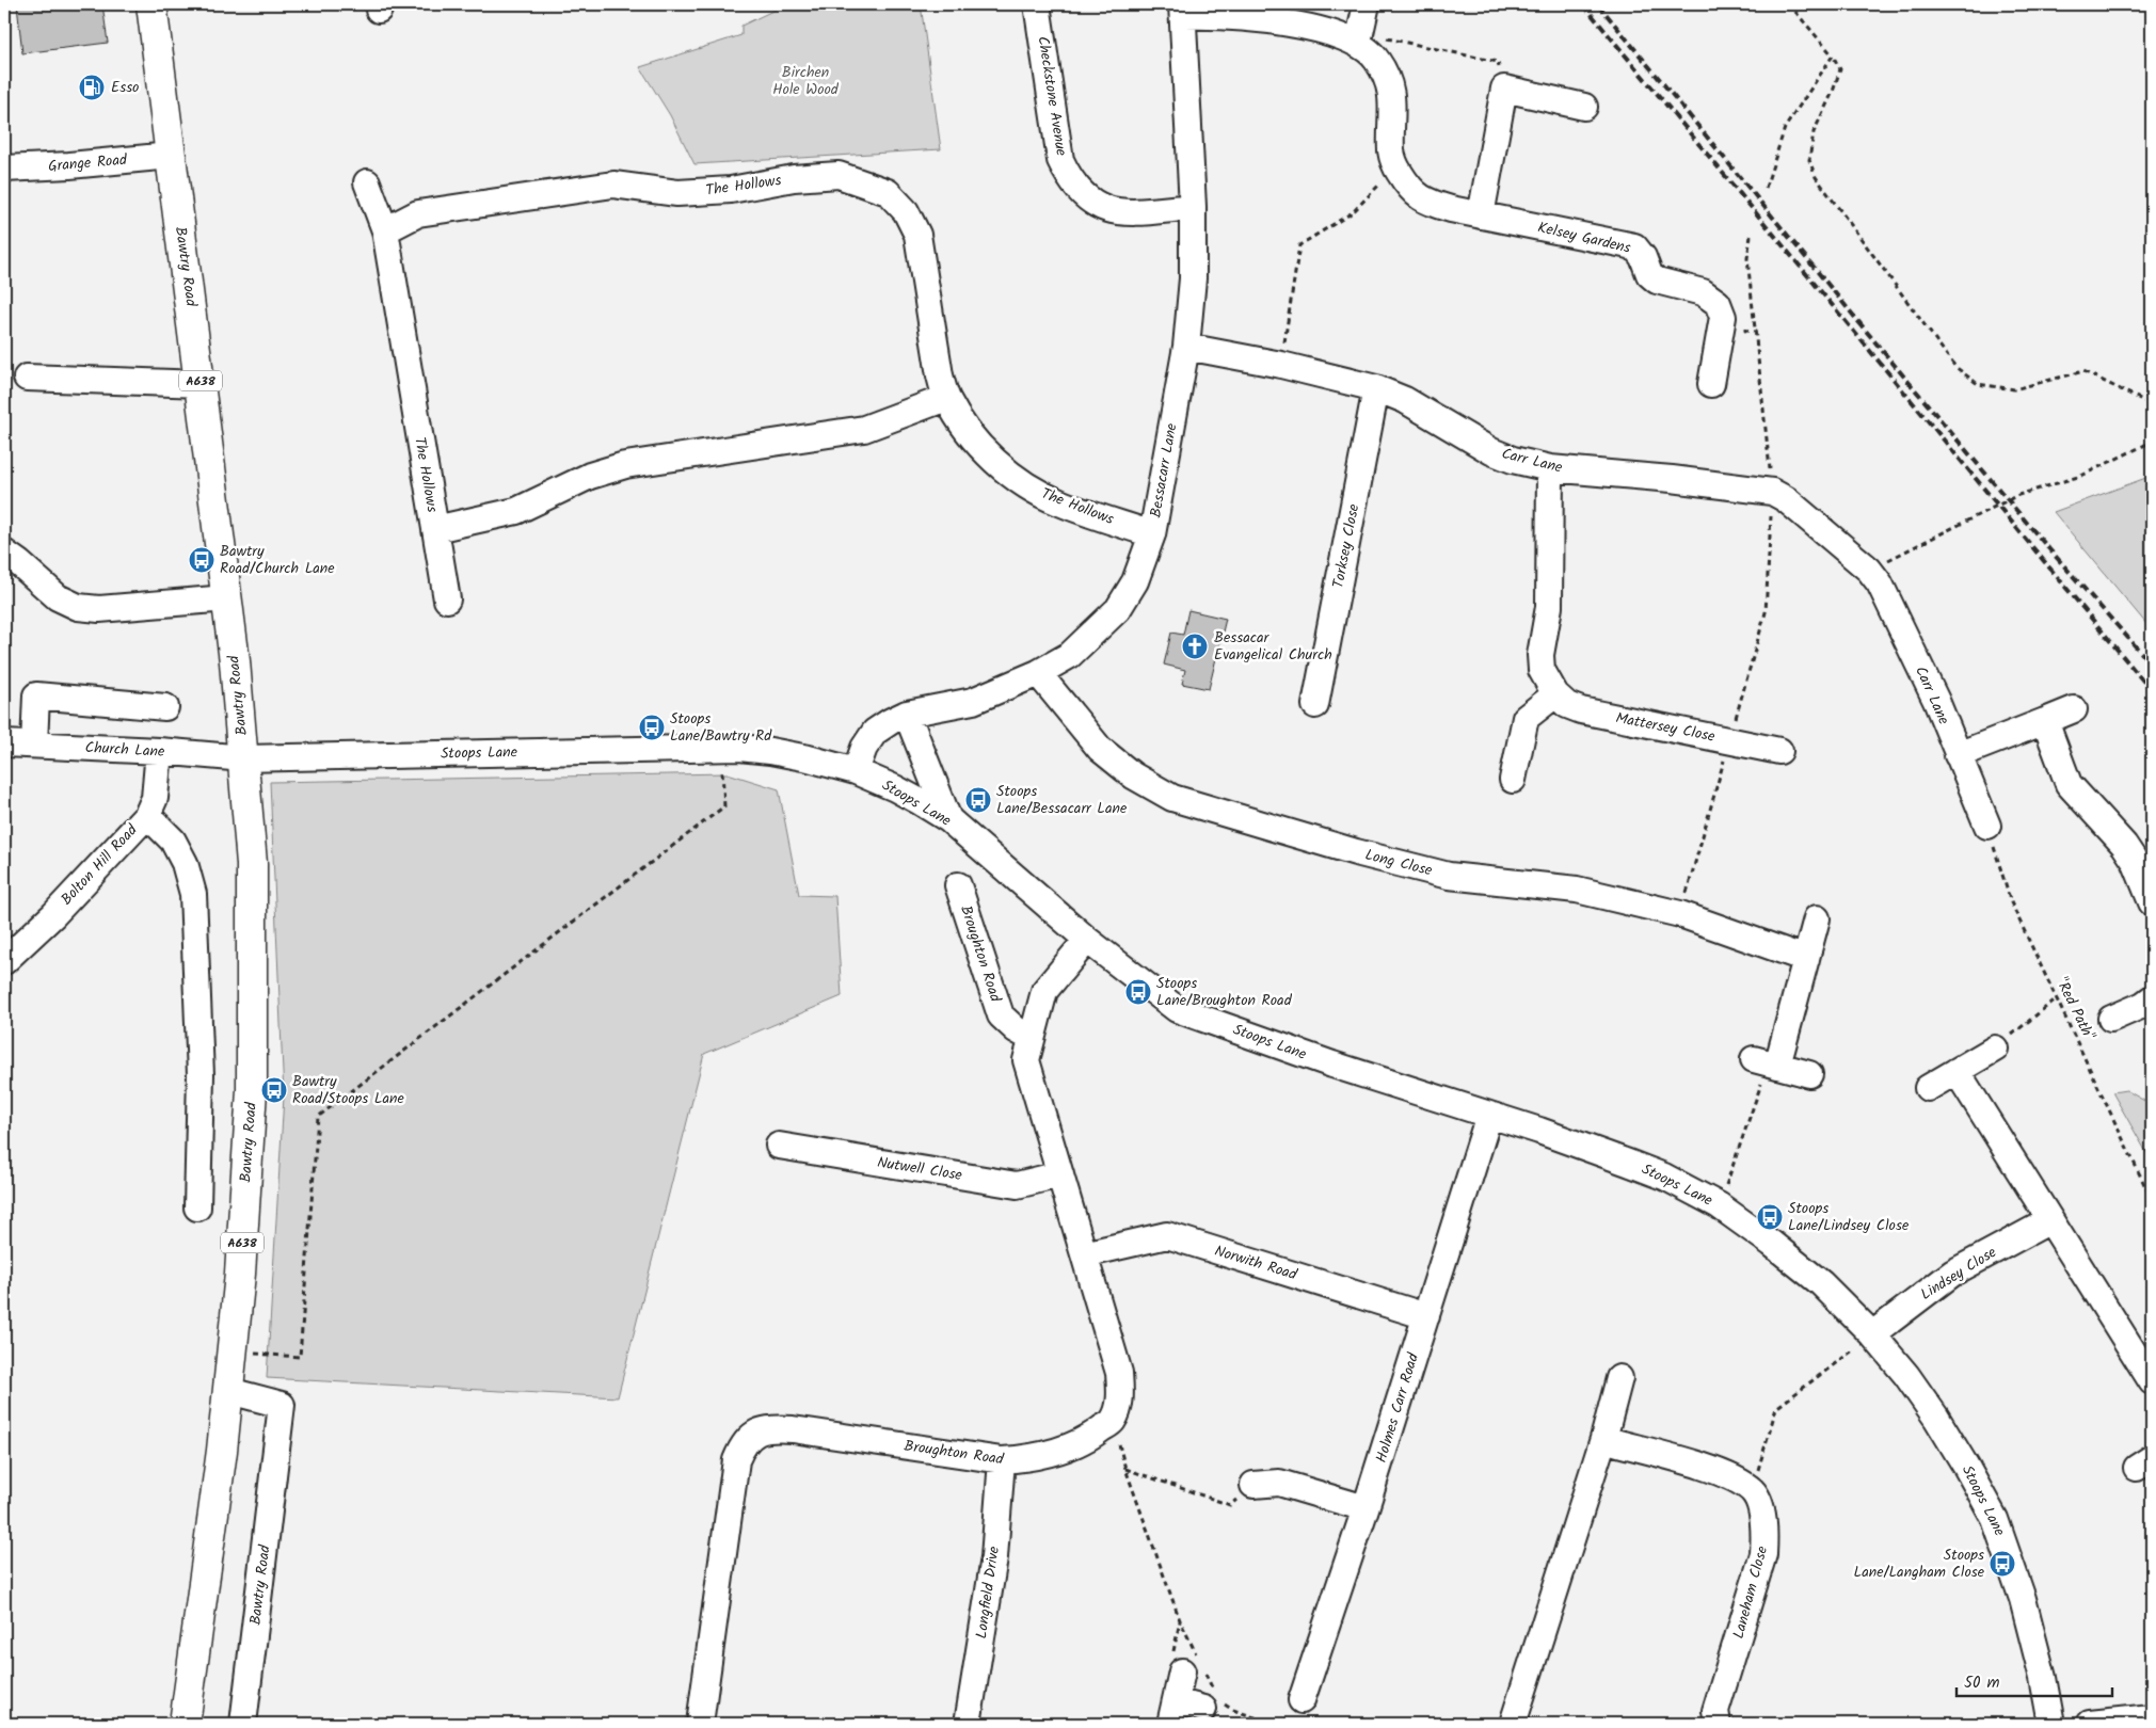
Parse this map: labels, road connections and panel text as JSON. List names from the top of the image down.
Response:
{
  "streets": {
    "highway": ["Bawtry Road", "A638"],
    "street": [
      "Checkstone Avenue",
      "Grange Road",
      "The Hollows",
      "Kelsey Gardens",
      "Carr Lane",
      "Bessacarr Lane",
      "Torksey Close",
      "Mattersey Close",
      "Church Lane",
      "Stoops Lane",
      "Long Close",
      "Bolton Hill Road",
      "Broughton Road",
      "Nutwell Close",
      "Norwith Road",
      "Lindsey Close",
      "Holmes Carr Road",
      "Longfield Drive",
      "Laneham Close"
    ],
    "path": ["\"Red Path\""]
  },
  "crossings": [
    ["Checkstone Avenue", "Bessacarr Lane"],
    ["Grange Road", "Bawtry Road"],
    ["The Hollows", "Bessacarr Lane"],
    ["Kelsey Gardens", "Bessacarr Lane"],
    ["Bawtry Road", "Church Lane"],
    ["Bawtry Road", "Stoops Lane"],
    ["Carr Lane", "Bessacarr Lane"],
    ["Carr Lane", "Torksey Close"],
    ["Carr Lane", "Mattersey Close"],
    ["Carr Lane", "\"Red Path\""],
    ["Bessacarr Lane", "Stoops Lane"],
    ["Bessacarr Lane", "Long Close"],
    ["Church Lane", "Stoops Lane"],
    ["Church Lane", "Bolton Hill Road"],
    ["Stoops Lane", "Lindsey Close"],
    ["Stoops Lane", "Holmes Carr Road"],
    ["Broughton Road", "Longfield Drive"],
    ["Norwith Road", "Holmes Carr Road"]
  ],
  "parks": ["Birchen Hole Wood"],
  "places": {
    "fuel station": ["Esso"],
    "bus stop": [
      "Bawtry Road/Church Lane",
      "Stoops Lane/Bawtry Rd",
      "Stoops Lane/Bessacarr Lane",
      "Stoops Lane/Broughton Road",
      "Bawtry Road/Stoops Lane",
      "Stoops Lane/Lindsey Close",
      "Stoops Lane/Langham Close"
    ],
    "church": ["Bessacar Evangelical Church"]
  },
  "scale_bar": "50 m"
}
